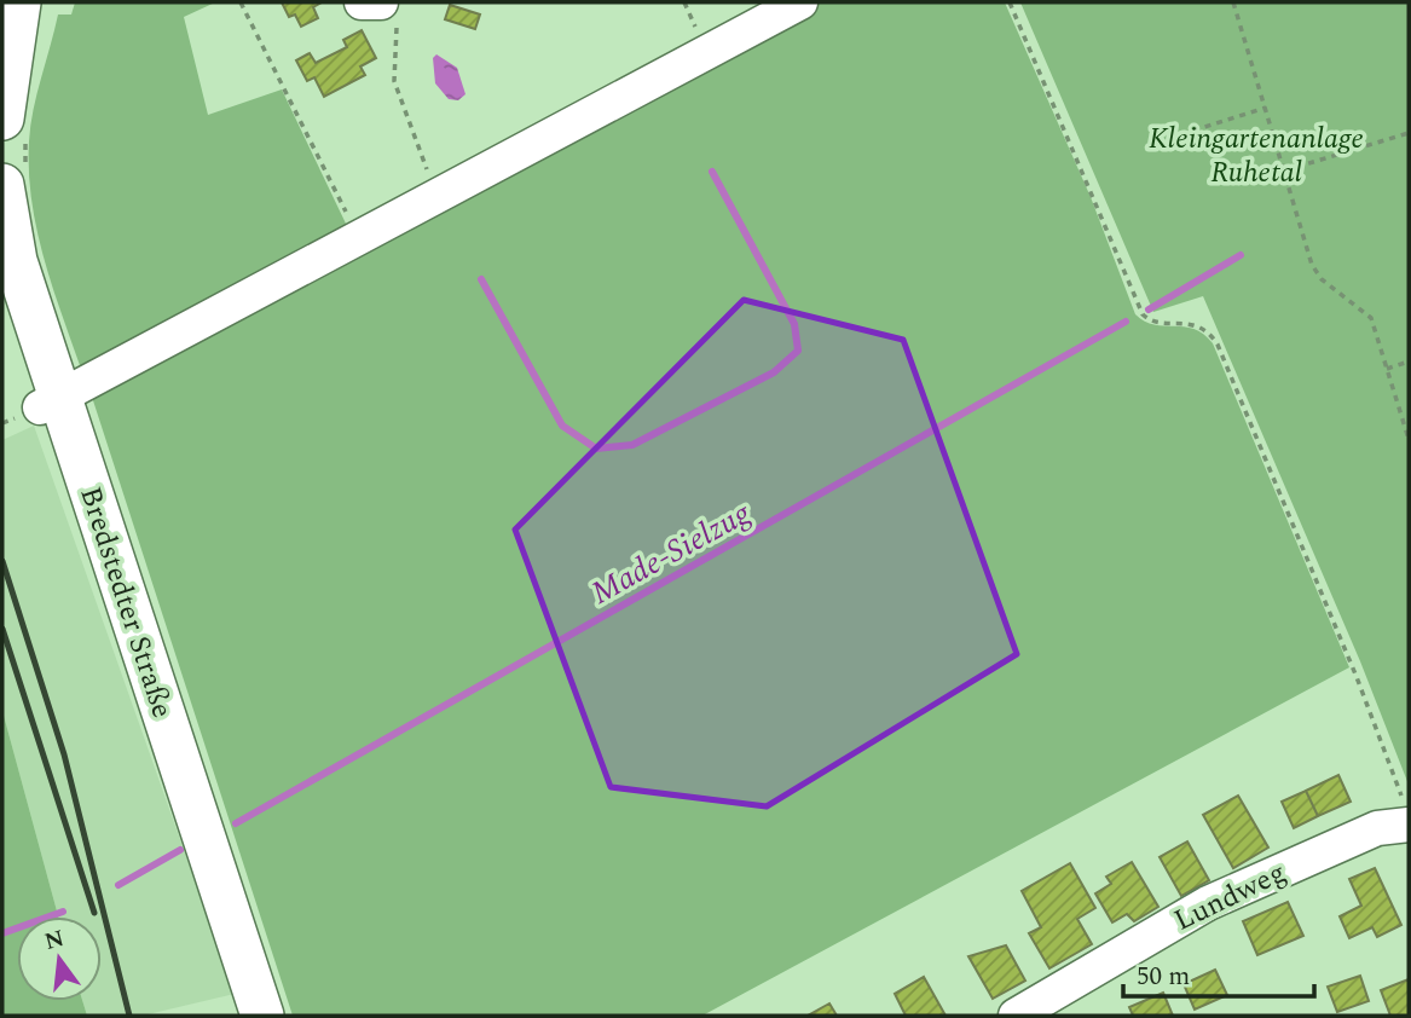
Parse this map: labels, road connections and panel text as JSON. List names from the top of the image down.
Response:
{
  "streets": {
    "main road": ["Bredstedter Straße"],
    "street": ["Lundweg"]
  },
  "water": ["Made-Sielzug"],
  "parks": ["Kleingartenanlage Ruhetal"],
  "scale_bar": "50 m",
  "north": "top"
}
